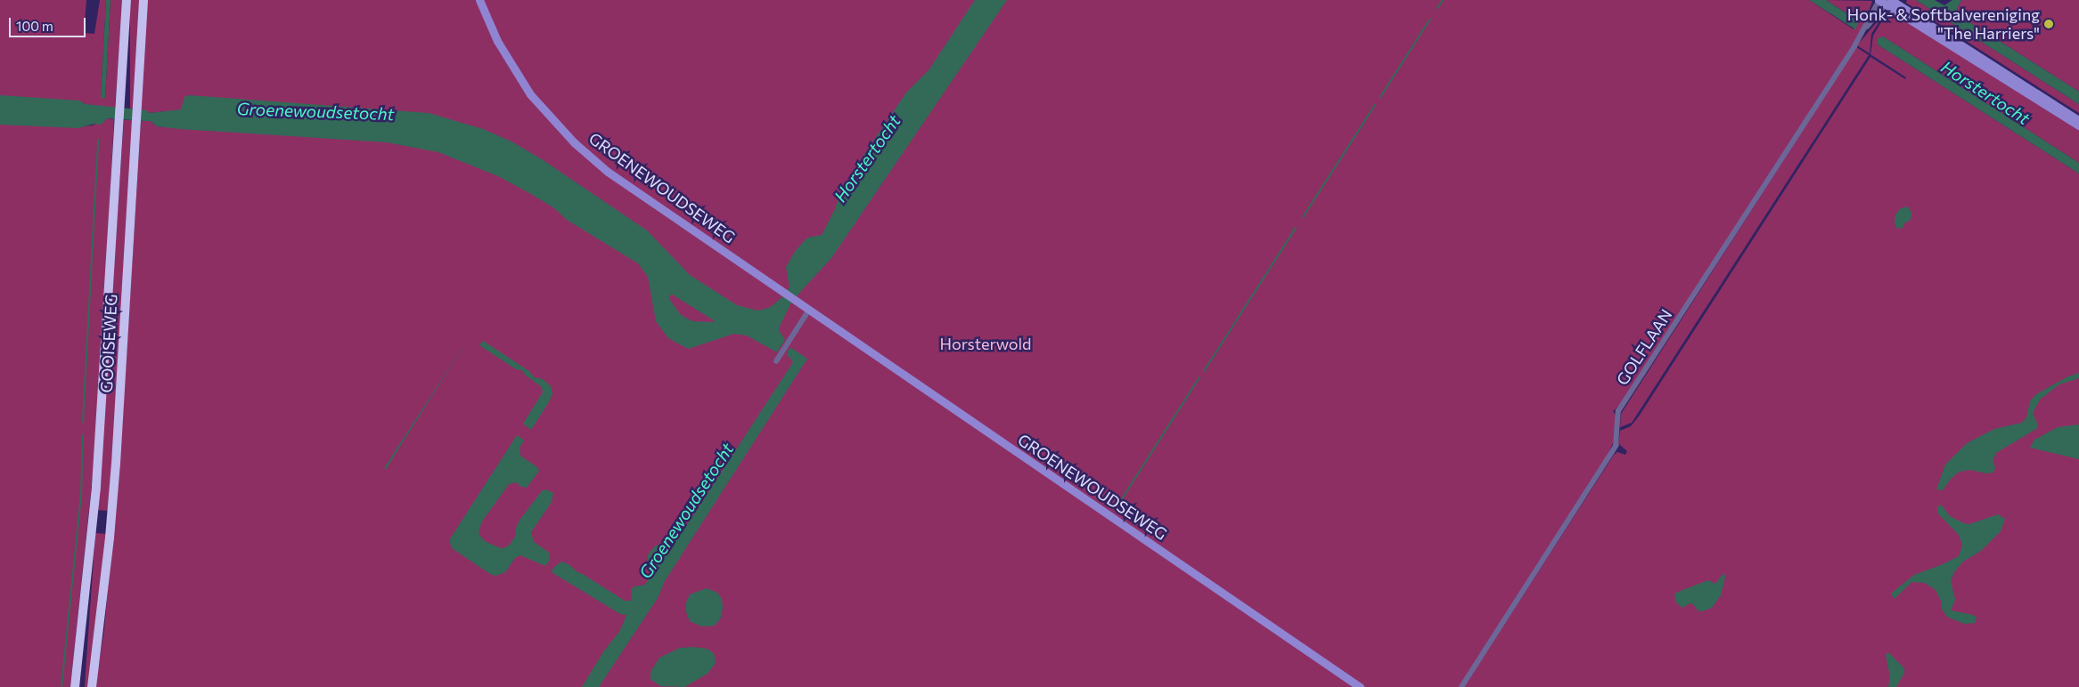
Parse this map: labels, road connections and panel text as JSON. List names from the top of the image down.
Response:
{
  "streets": {
    "highway": ["GOOISEWEG"],
    "street": ["GROENEWOUDSEWEG", "GOLFLAAN"]
  },
  "water": ["Horstertocht", "Groenewoudsetocht"],
  "parks": ["Horsterwold"],
  "places": ["Honk- & Softbalvereniging \"The Harriers\""],
  "scale_bar": "100 m"
}
